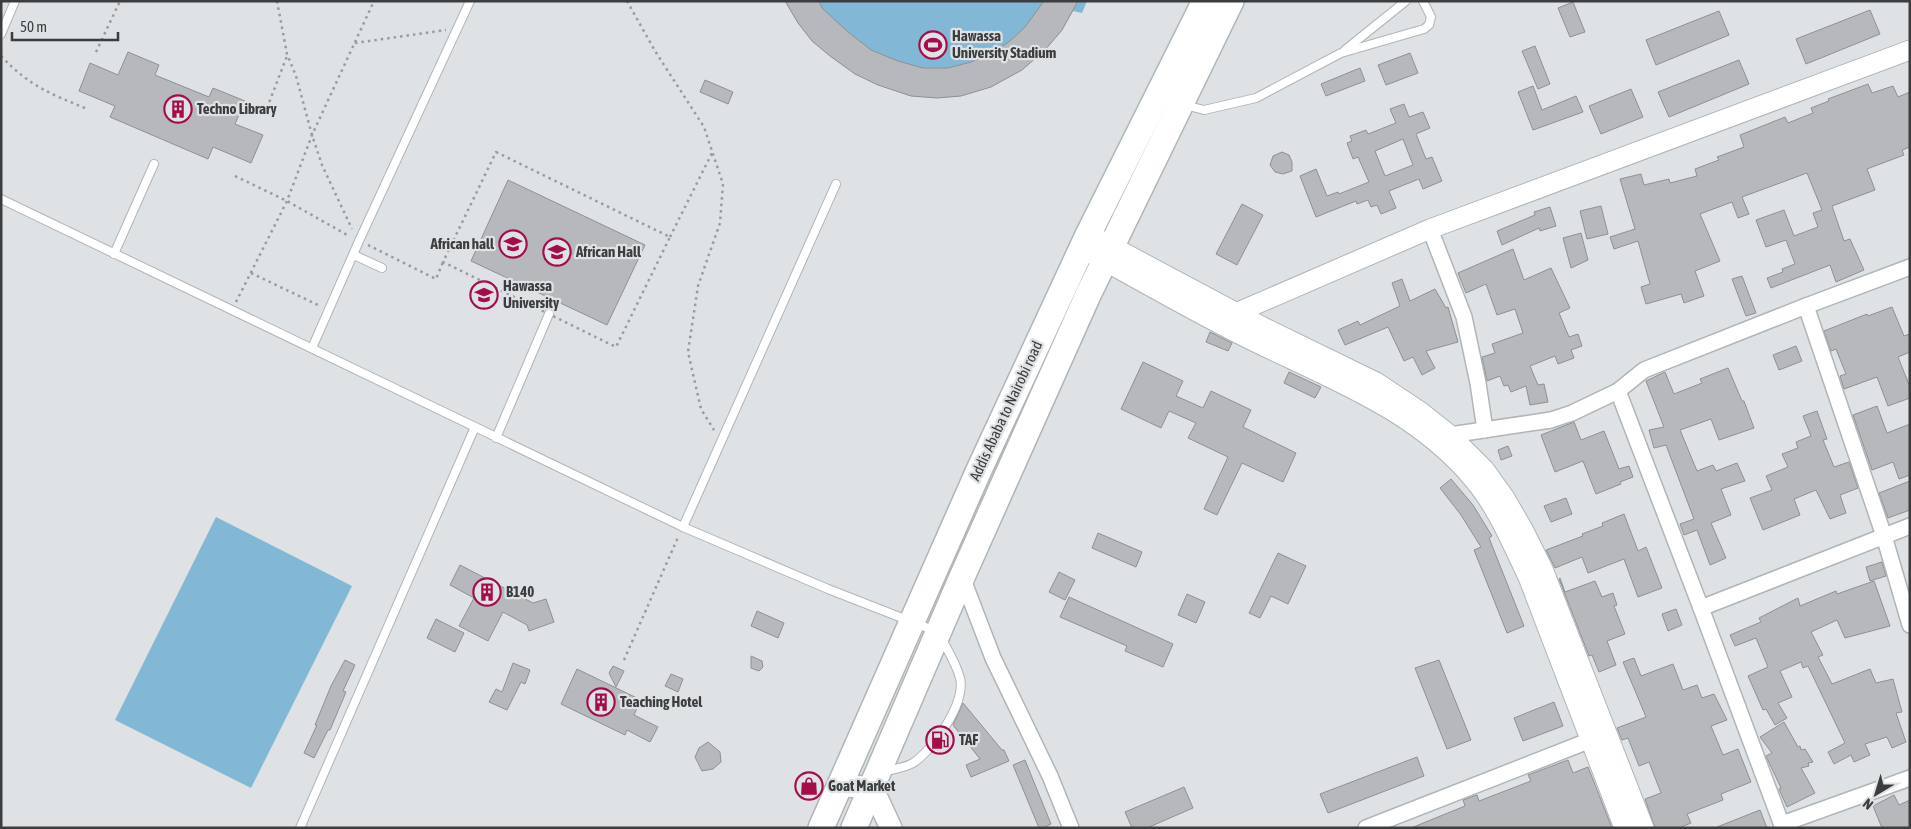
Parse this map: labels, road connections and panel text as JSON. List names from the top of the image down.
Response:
{
  "streets": {
    "highway": ["Addis Ababa to Nairobi road"]
  },
  "places": {
    "sports": ["Hawassa University Stadium"],
    "building": ["Techno Library", "B140", "Teaching Hotel"],
    "school or university": ["African hall", "African Hall", "Hawassa University"],
    "fuel station": ["TAF"],
    "shop": ["Goat Market"]
  },
  "scale_bar": "50 m",
  "north": "bottom left"
}
